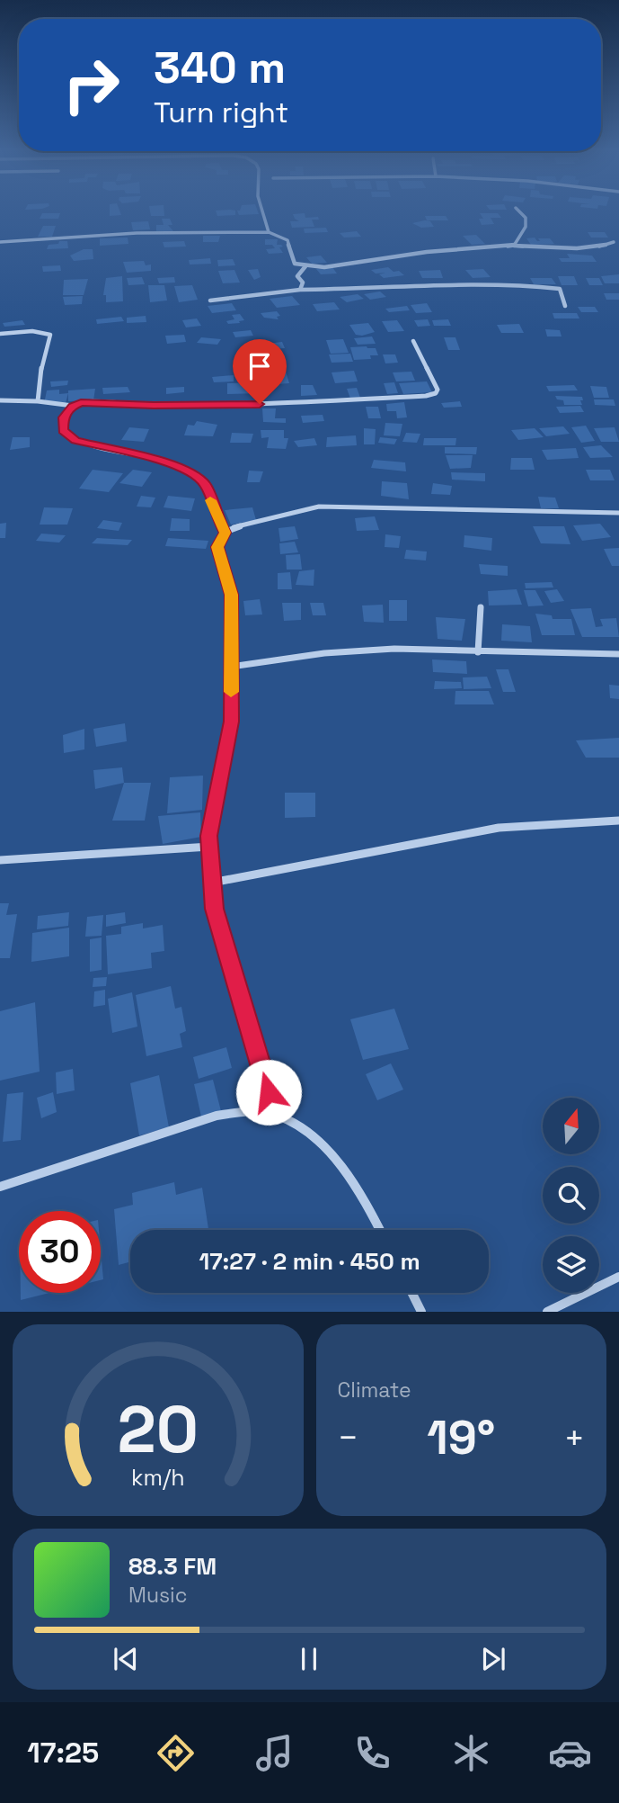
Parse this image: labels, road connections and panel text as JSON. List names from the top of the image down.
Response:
{
  "north": "top",
  "page": {
    "turn": ["340 m", "Turn right"],
    "limit": "30",
    "trip": "17:27 · 2 min · 450 m",
    "tile": "Climate",
    "heat": ["−", "19°", "+"],
    "song": ["88.3 FM", "Music"],
    "tabs": "17:25",
    "gauge": ["20", "km/h"]
  }
}
